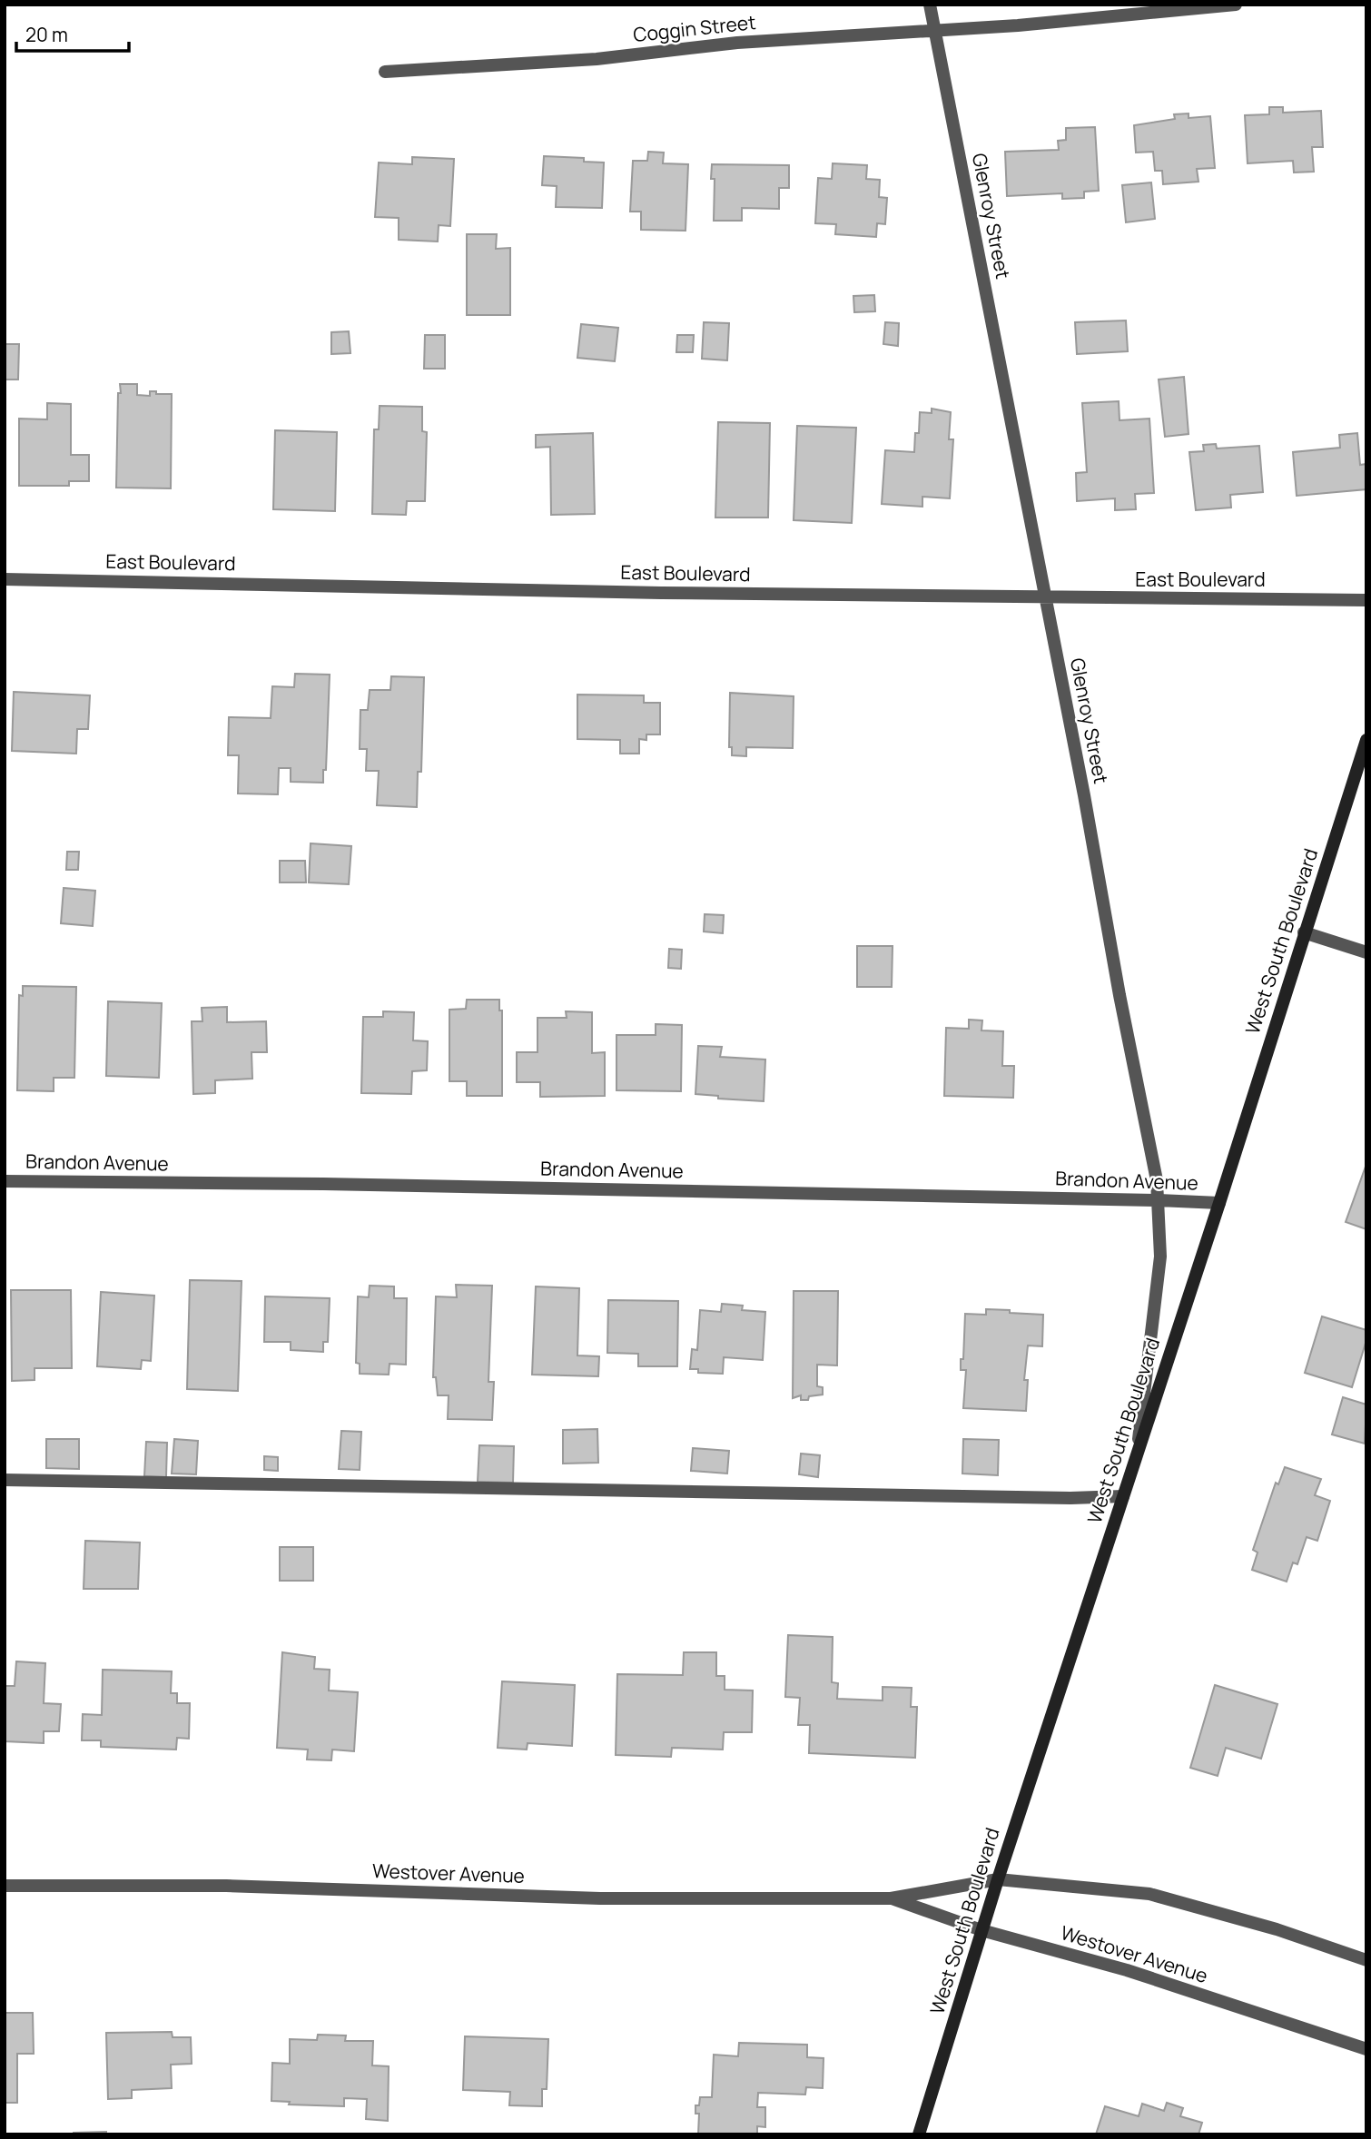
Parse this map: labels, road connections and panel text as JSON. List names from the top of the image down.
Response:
{
  "streets": {
    "street": [
      "Coggin Street",
      "Glenroy Street",
      "East Boulevard",
      "West South Boulevard",
      "Brandon Avenue",
      "Westover Avenue"
    ]
  },
  "crossings": [
    ["Coggin Street", "Glenroy Street"],
    ["Glenroy Street", "East Boulevard"],
    ["Glenroy Street", "West South Boulevard"],
    ["Glenroy Street", "Brandon Avenue"],
    ["West South Boulevard", "Brandon Avenue"],
    ["West South Boulevard", "Westover Avenue"]
  ],
  "scale_bar": "20 m"
}
